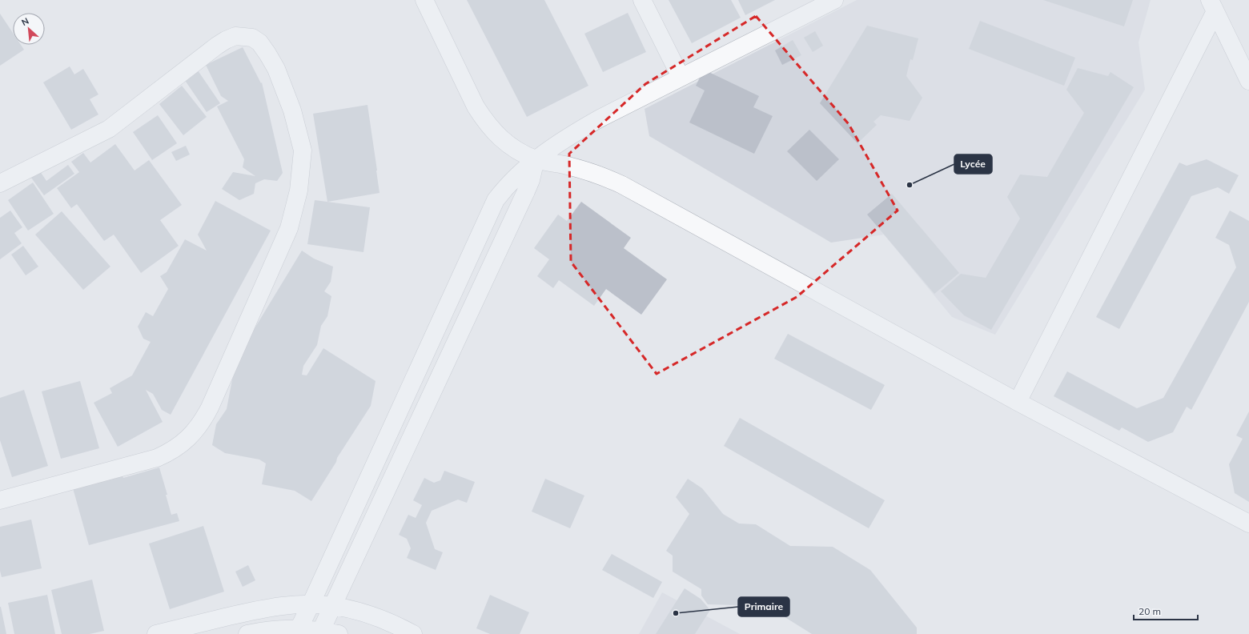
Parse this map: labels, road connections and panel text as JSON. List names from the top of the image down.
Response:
{
  "places": ["Lycée", "Primaire"],
  "scale_bar": "20 m",
  "north": "top left"
}
